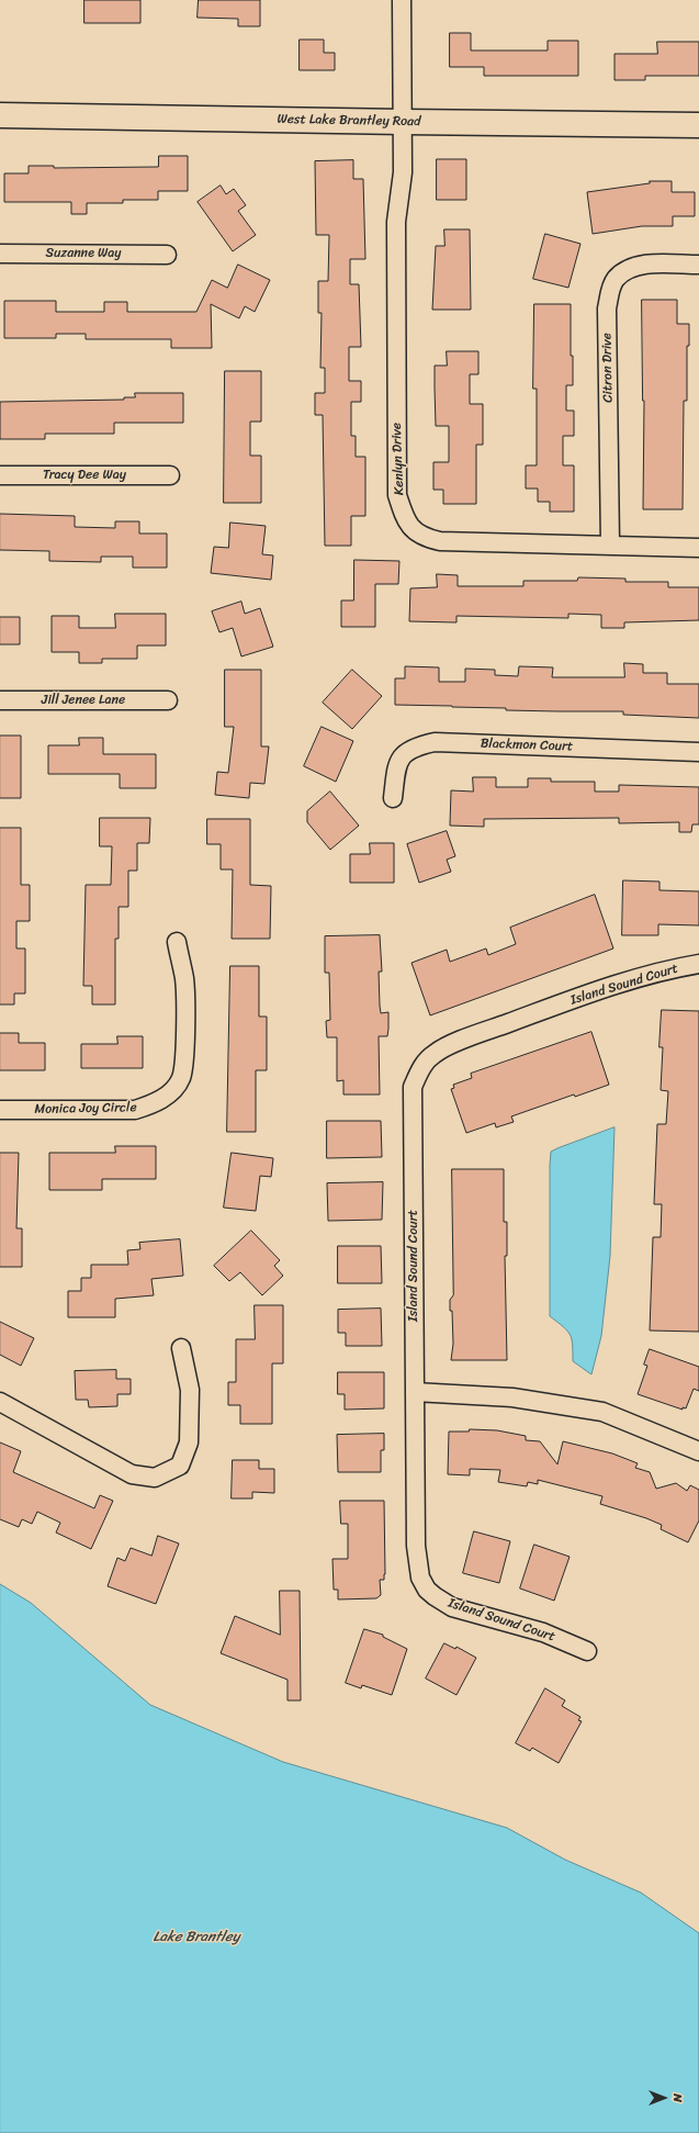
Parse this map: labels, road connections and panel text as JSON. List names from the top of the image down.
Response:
{
  "streets": {
    "street": [
      "West Lake Brantley Road",
      "Suzanne Way",
      "Citron Drive",
      "Kenlyn Drive",
      "Tracy Dee Way",
      "Jill Jenee Lane",
      "Blackmon Court",
      "Island Sound Court",
      "Monica Joy Circle"
    ]
  },
  "crossings": [
    ["West Lake Brantley Road", "Kenlyn Drive"],
    ["Citron Drive", "Kenlyn Drive"]
  ],
  "water": ["Lake Brantley"],
  "north": "right"
}
